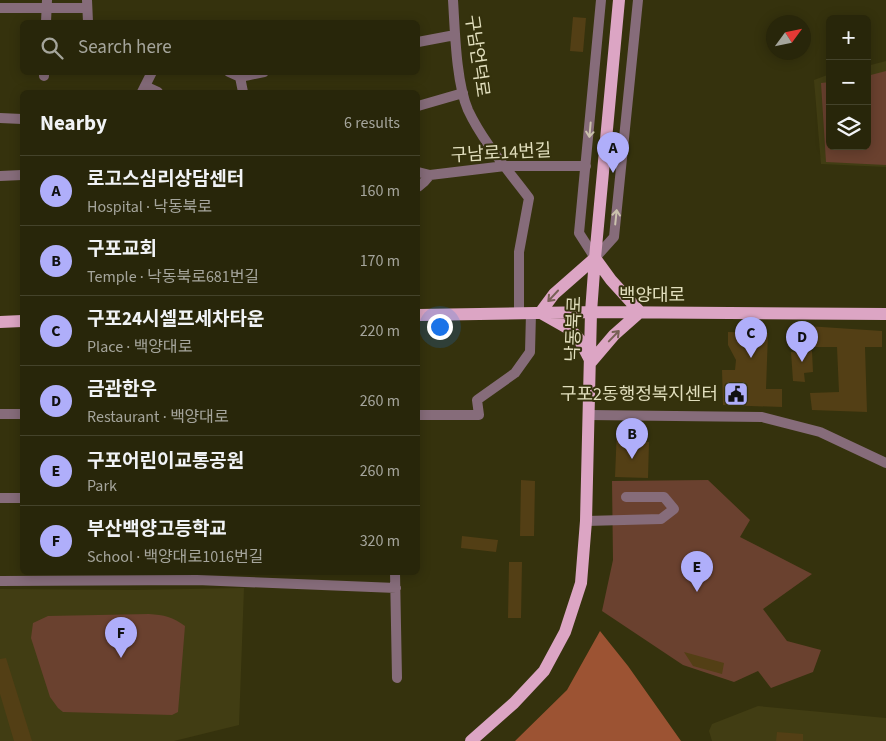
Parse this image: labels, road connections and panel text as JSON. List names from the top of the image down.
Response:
{
  "streets": {
    "main road": ["백양대로", "낙동북로"],
    "street": ["구남언덕로", "구남로14번길"]
  },
  "crossings": [
    ["구남언덕로", "구남로14번길"],
    ["구남언덕로", "백양대로"],
    ["백양대로", "낙동북로"]
  ],
  "places": {
    "public building": ["구포2동행정복지센터"]
  },
  "north": "top right",
  "page": {
    "map_buttons": ["+", "−"],
    "search": "Search here",
    "heading": ["Nearby", "6 results"],
    "pins": [
      "A",
      "C",
      "D",
      "B",
      "E",
      "F"
    ],
    "list": [
      {
        "mark": "A",
        "name": "로고스심리상담센터",
        "note": "Hospital · 낙동북로",
        "value": "160 m"
      },
      {
        "mark": "B",
        "name": "구포교회",
        "note": "Temple · 낙동북로681번길",
        "value": "170 m"
      },
      {
        "mark": "C",
        "name": "구포24시셀프세차타운",
        "note": "Place · 백양대로",
        "value": "220 m"
      },
      {
        "mark": "D",
        "name": "금관한우",
        "note": "Restaurant · 백양대로",
        "value": "260 m"
      },
      {
        "mark": "E",
        "name": "구포어린이교통공원",
        "note": "Park",
        "value": "260 m"
      },
      {
        "mark": "F",
        "name": "부산백양고등학교",
        "note": "School · 백양대로1016번길",
        "value": "320 m"
      }
    ]
  }
}
